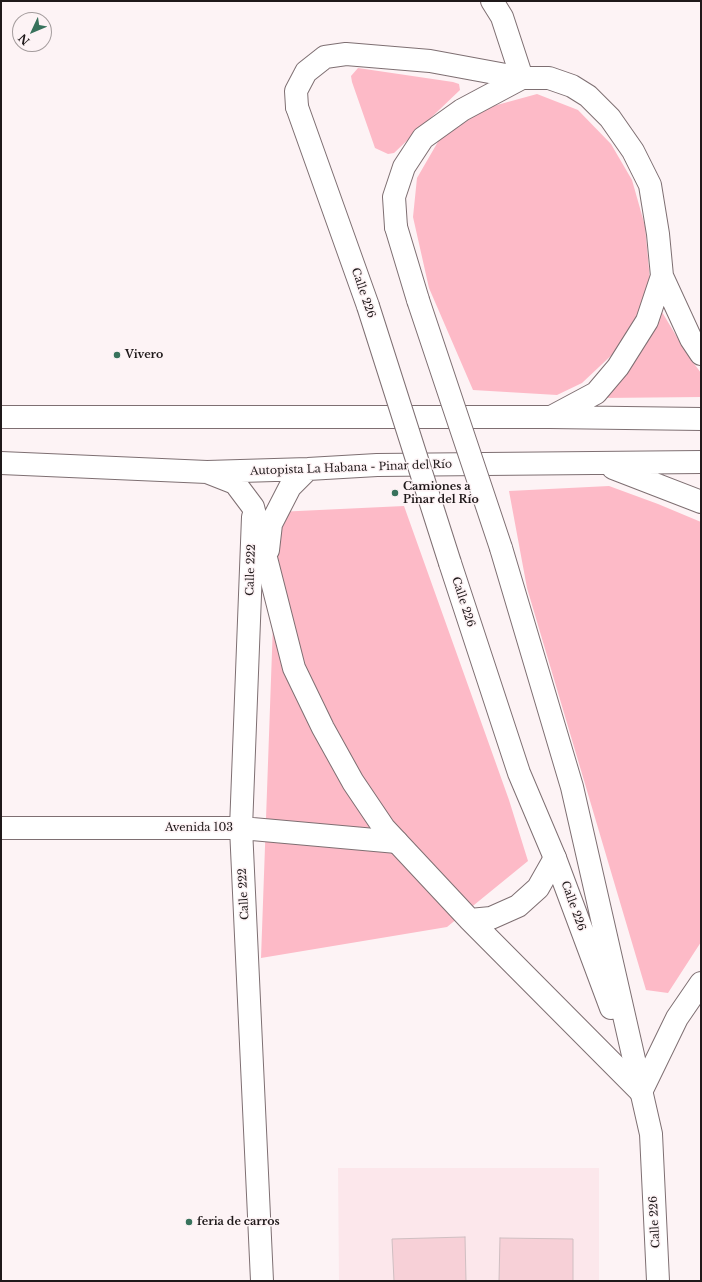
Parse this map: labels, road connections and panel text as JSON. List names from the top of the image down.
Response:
{
  "streets": {
    "main road": [
      "Calle 226",
      "Autopista La Habana - Pinar del Río",
      "Calle 222",
      "Avenida 103"
    ]
  },
  "crossings": [
    ["Calle 222", "Avenida 103"]
  ],
  "places": ["Vivero", "Camiones a Pinar del Río", "feria de carros"],
  "north": "bottom left"
}
